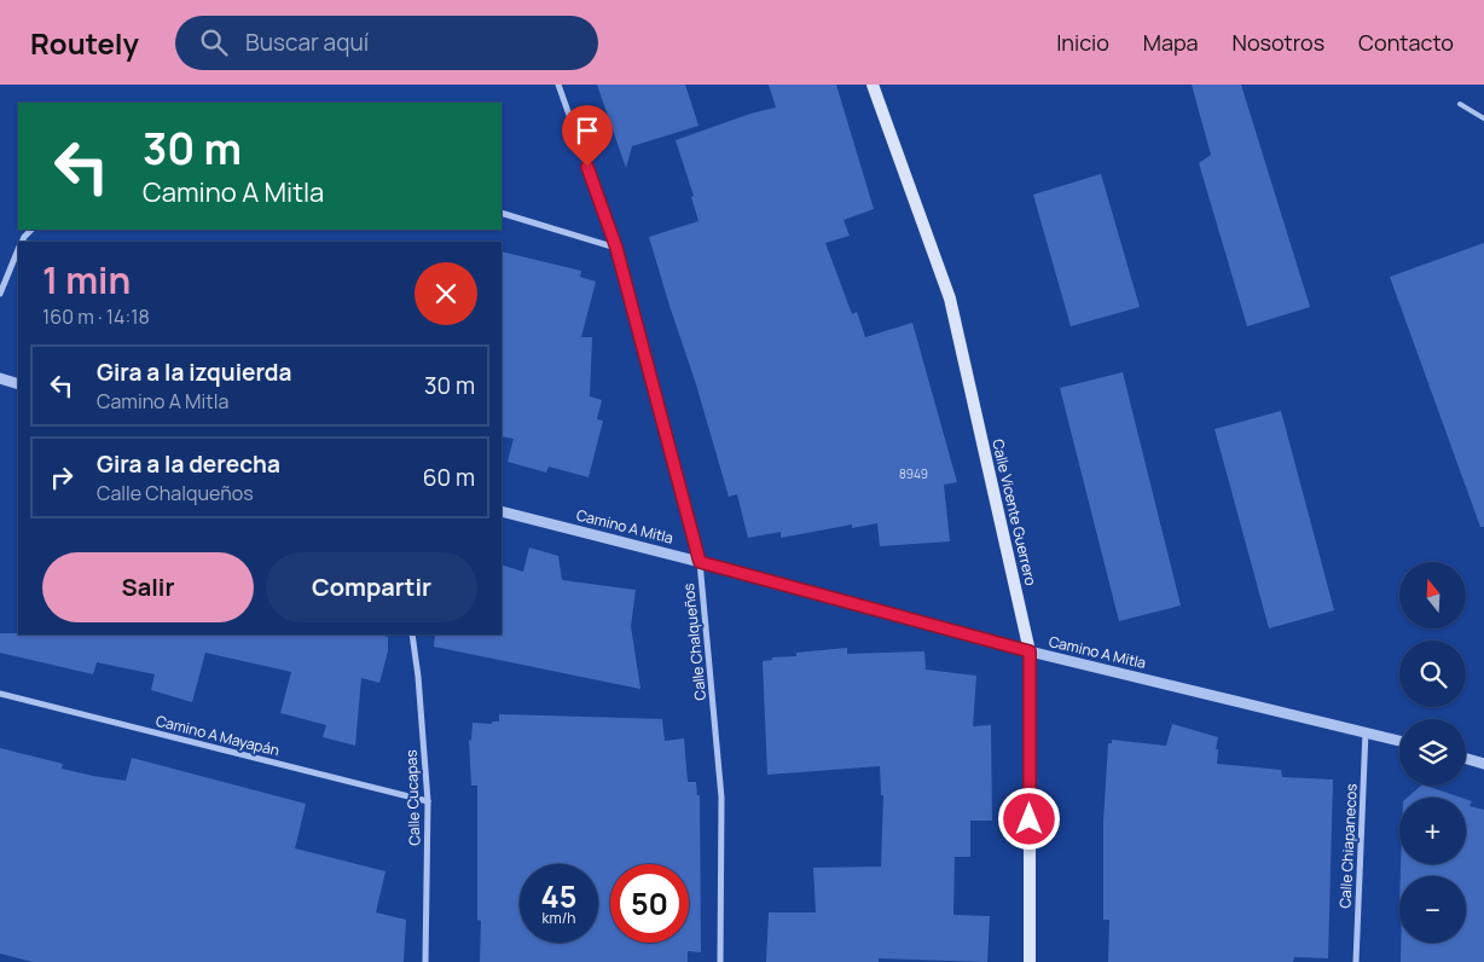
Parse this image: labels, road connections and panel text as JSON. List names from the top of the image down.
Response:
{
  "streets": {
    "main road": ["Calle Vicente Guerrero"],
    "street": [
      "Camino A Mitla",
      "Calle Chalqueños",
      "Camino A Mayapán",
      "Calle Cucapas",
      "Calle Chiapanecos"
    ]
  },
  "crossings": [
    ["Calle Vicente Guerrero", "Camino A Mitla"],
    ["Camino A Mitla", "Calle Chalqueños"],
    ["Camino A Mitla", "Calle Chiapanecos"],
    ["Camino A Mayapán", "Calle Cucapas"]
  ],
  "house_numbers": ["8949"],
  "north": "top",
  "page": {
    "header": "Routely",
    "search": "Buscar aquí",
    "nav": [
      "Inicio",
      "Mapa",
      "Nosotros",
      "Contacto"
    ],
    "turn": ["30 m", "Camino A Mitla"],
    "heading": ["1 min", "160 m · 14:18"],
    "list": [
      {
        "name": "Gira a la izquierda",
        "note": "Camino A Mitla",
        "value": "30 m"
      },
      {
        "name": "Gira a la derecha",
        "note": "Calle Chalqueños",
        "value": "60 m"
      }
    ],
    "buttons": ["Salir", "Compartir"],
    "map_buttons": ["+", "−"],
    "speed": "45 km/h",
    "limit": "50"
  }
}
